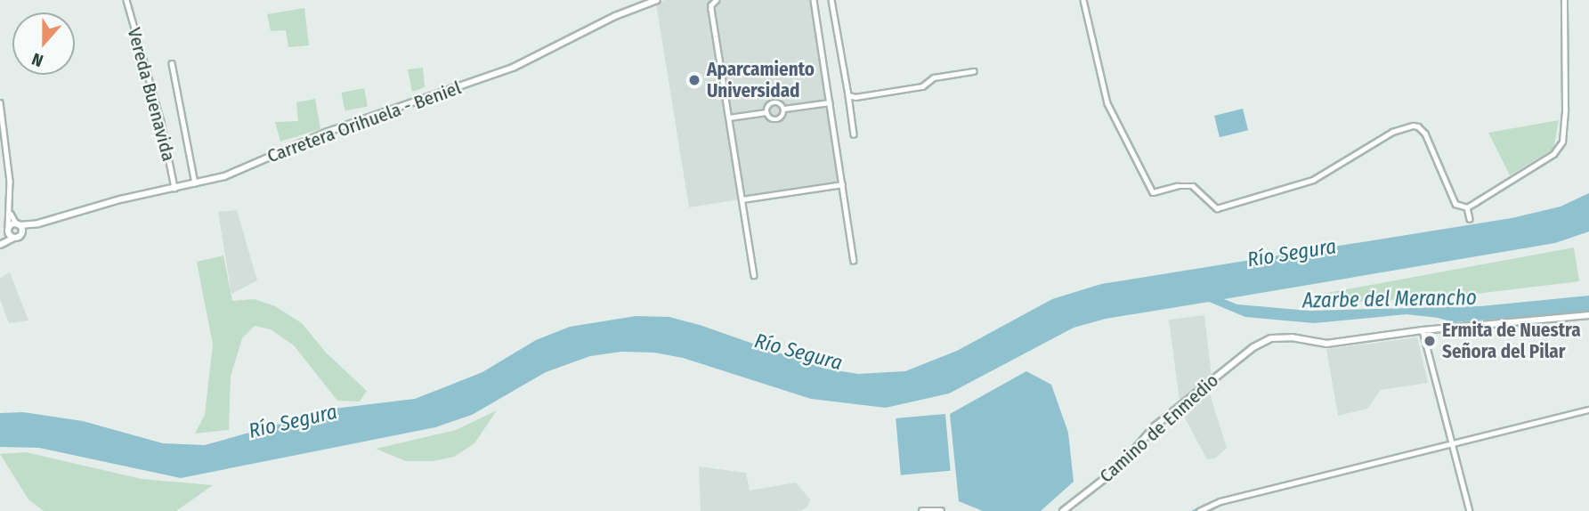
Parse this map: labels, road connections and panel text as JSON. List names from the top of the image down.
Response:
{
  "streets": {
    "main road": ["Carretera Orihuela - Beniel", "Camino de Enmedio"],
    "street": ["Vereda Buenavida"]
  },
  "crossings": [
    ["Vereda Buenavida", "Carretera Orihuela - Beniel"]
  ],
  "water": ["Río Segura", "Azarbe del Merancho"],
  "places": ["Aparcamiento Universidad", "Ermita de Nuestra Señora del Pilar"],
  "north": "bottom"
}
